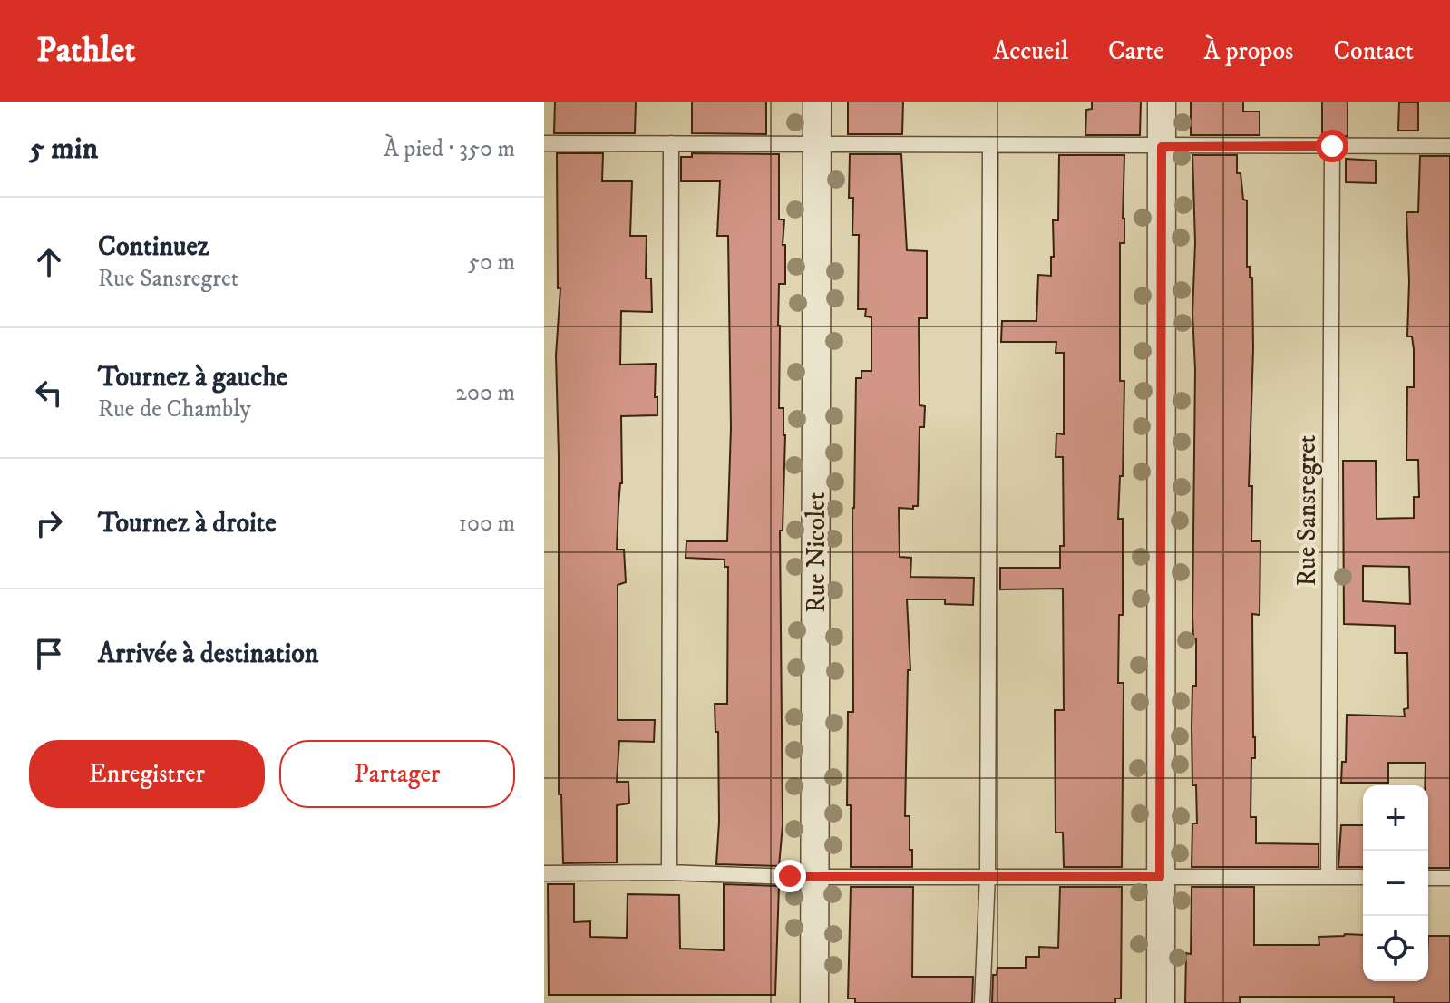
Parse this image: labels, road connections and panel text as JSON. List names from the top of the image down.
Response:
{
  "streets": {
    "street": ["Rue Nicolet"],
    "lane": ["Rue Sansregret"]
  },
  "page": {
    "header": "Pathlet",
    "nav": [
      "Accueil",
      "Carte",
      "À propos",
      "Contact"
    ],
    "heading": ["5 min", "À pied · 350 m"],
    "list": [
      ["Continuez", "Rue Sansregret", "50 m"],
      ["Tournez à gauche", "Rue de Chambly", "200 m"],
      ["Tournez à droite", "100 m"],
      "Arrivée à destination"
    ],
    "buttons": ["Enregistrer", "Partager"],
    "map_buttons": ["+", "−"]
  }
}
